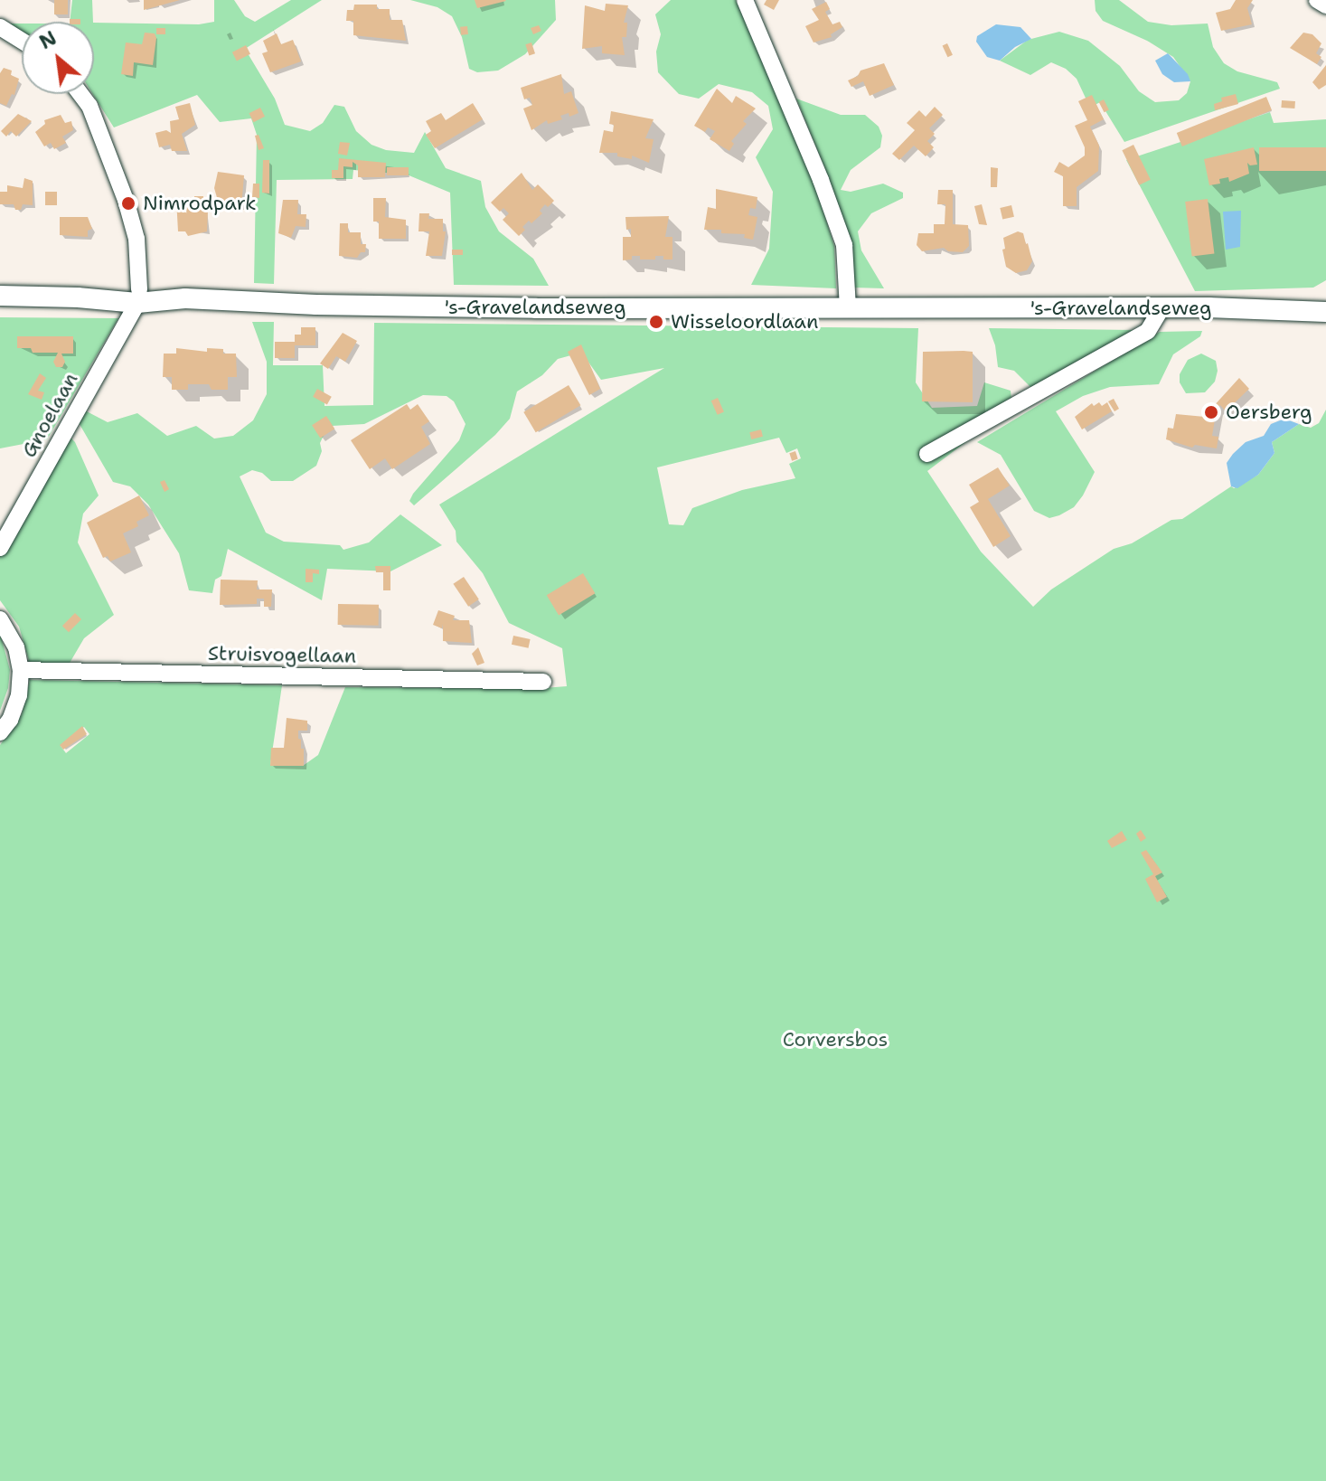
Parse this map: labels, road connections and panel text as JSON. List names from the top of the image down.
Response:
{
  "streets": {
    "street": ["'s-Gravelandseweg", "Gnoelaan", "Struisvogellaan"]
  },
  "crossings": [
    ["'s-Gravelandseweg", "Gnoelaan"]
  ],
  "parks": ["Corversbos"],
  "places": ["Nimrodpark", "Wisseloordlaan", "Oersberg"],
  "north": "top left"
}
